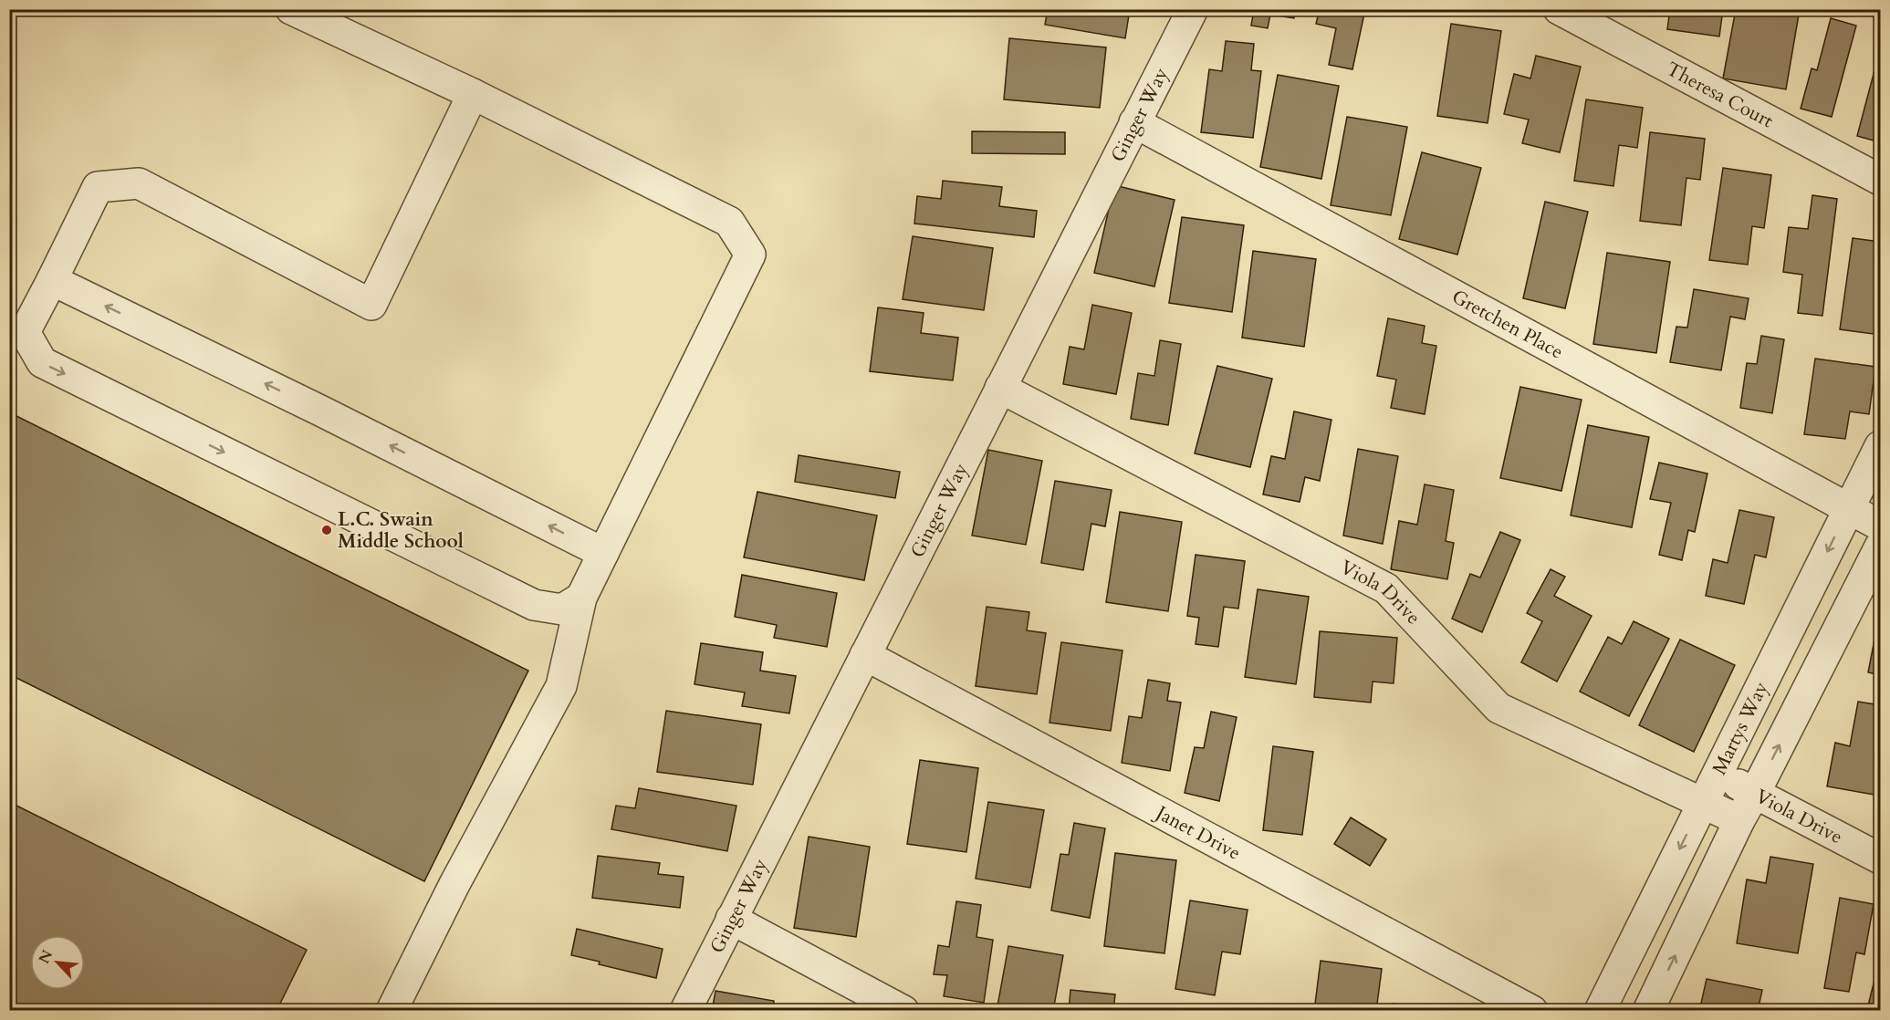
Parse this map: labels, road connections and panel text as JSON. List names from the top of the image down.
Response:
{
  "streets": {
    "street": [
      "Theresa Court",
      "Ginger Way",
      "Gretchen Place",
      "Viola Drive",
      "Martys Way",
      "Janet Drive"
    ]
  },
  "crossings": [
    ["Ginger Way", "Gretchen Place"],
    ["Ginger Way", "Viola Drive"],
    ["Ginger Way", "Janet Drive"],
    ["Gretchen Place", "Martys Way"],
    ["Viola Drive", "Martys Way"]
  ],
  "places": ["L.C. Swain Middle School"],
  "north": "top left"
}
